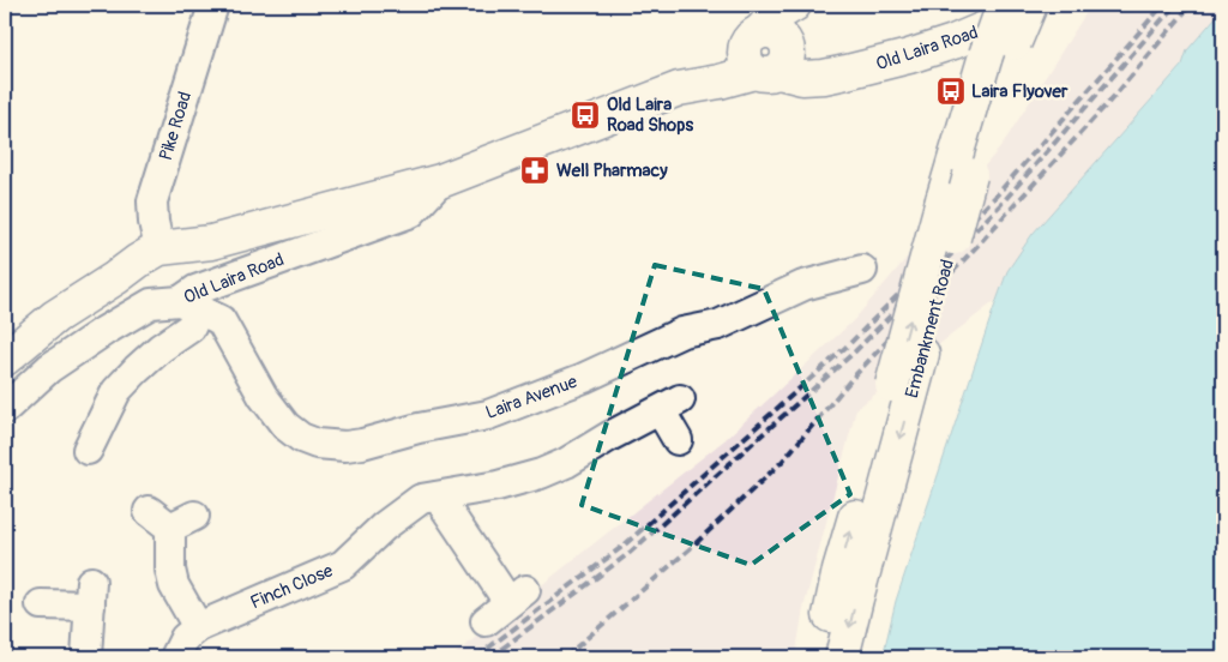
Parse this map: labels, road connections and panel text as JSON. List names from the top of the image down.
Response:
{
  "streets": {
    "main road": ["Old Laira Road", "Embankment Road"],
    "street": ["Pike Road", "Laira Avenue", "Finch Close"]
  },
  "crossings": [
    ["Old Laira Road", "Pike Road"],
    ["Old Laira Road", "Laira Avenue"]
  ],
  "places": {
    "bus stop": ["Laira Flyover", "Old Laira Road Shops"],
    "pharmacy": ["Well Pharmacy"]
  }
}
